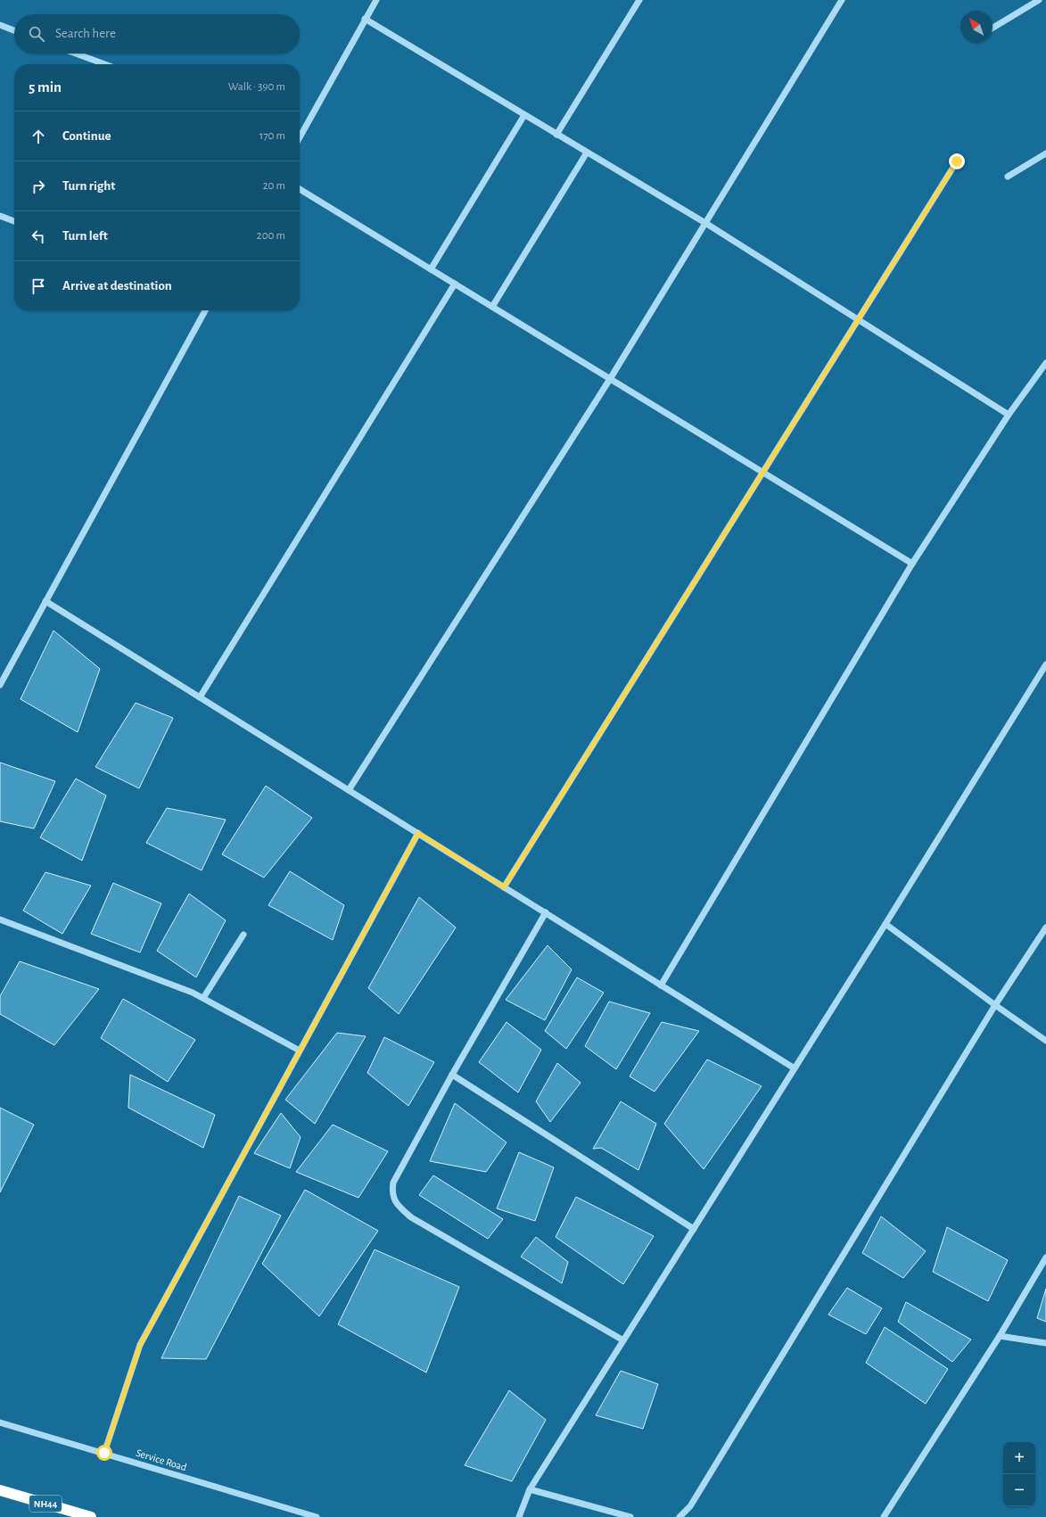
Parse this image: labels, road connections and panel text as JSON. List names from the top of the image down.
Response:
{
  "streets": {
    "highway": ["NH44"],
    "street": ["Service Road"]
  },
  "north": "top left",
  "page": {
    "search": "Search here",
    "heading": ["5 min", "Walk · 390 m"],
    "list": [
      ["Continue", "170 m"],
      ["Turn right", "20 m"],
      ["Turn left", "200 m"],
      "Arrive at destination"
    ],
    "map_buttons": ["+", "−"]
  }
}
